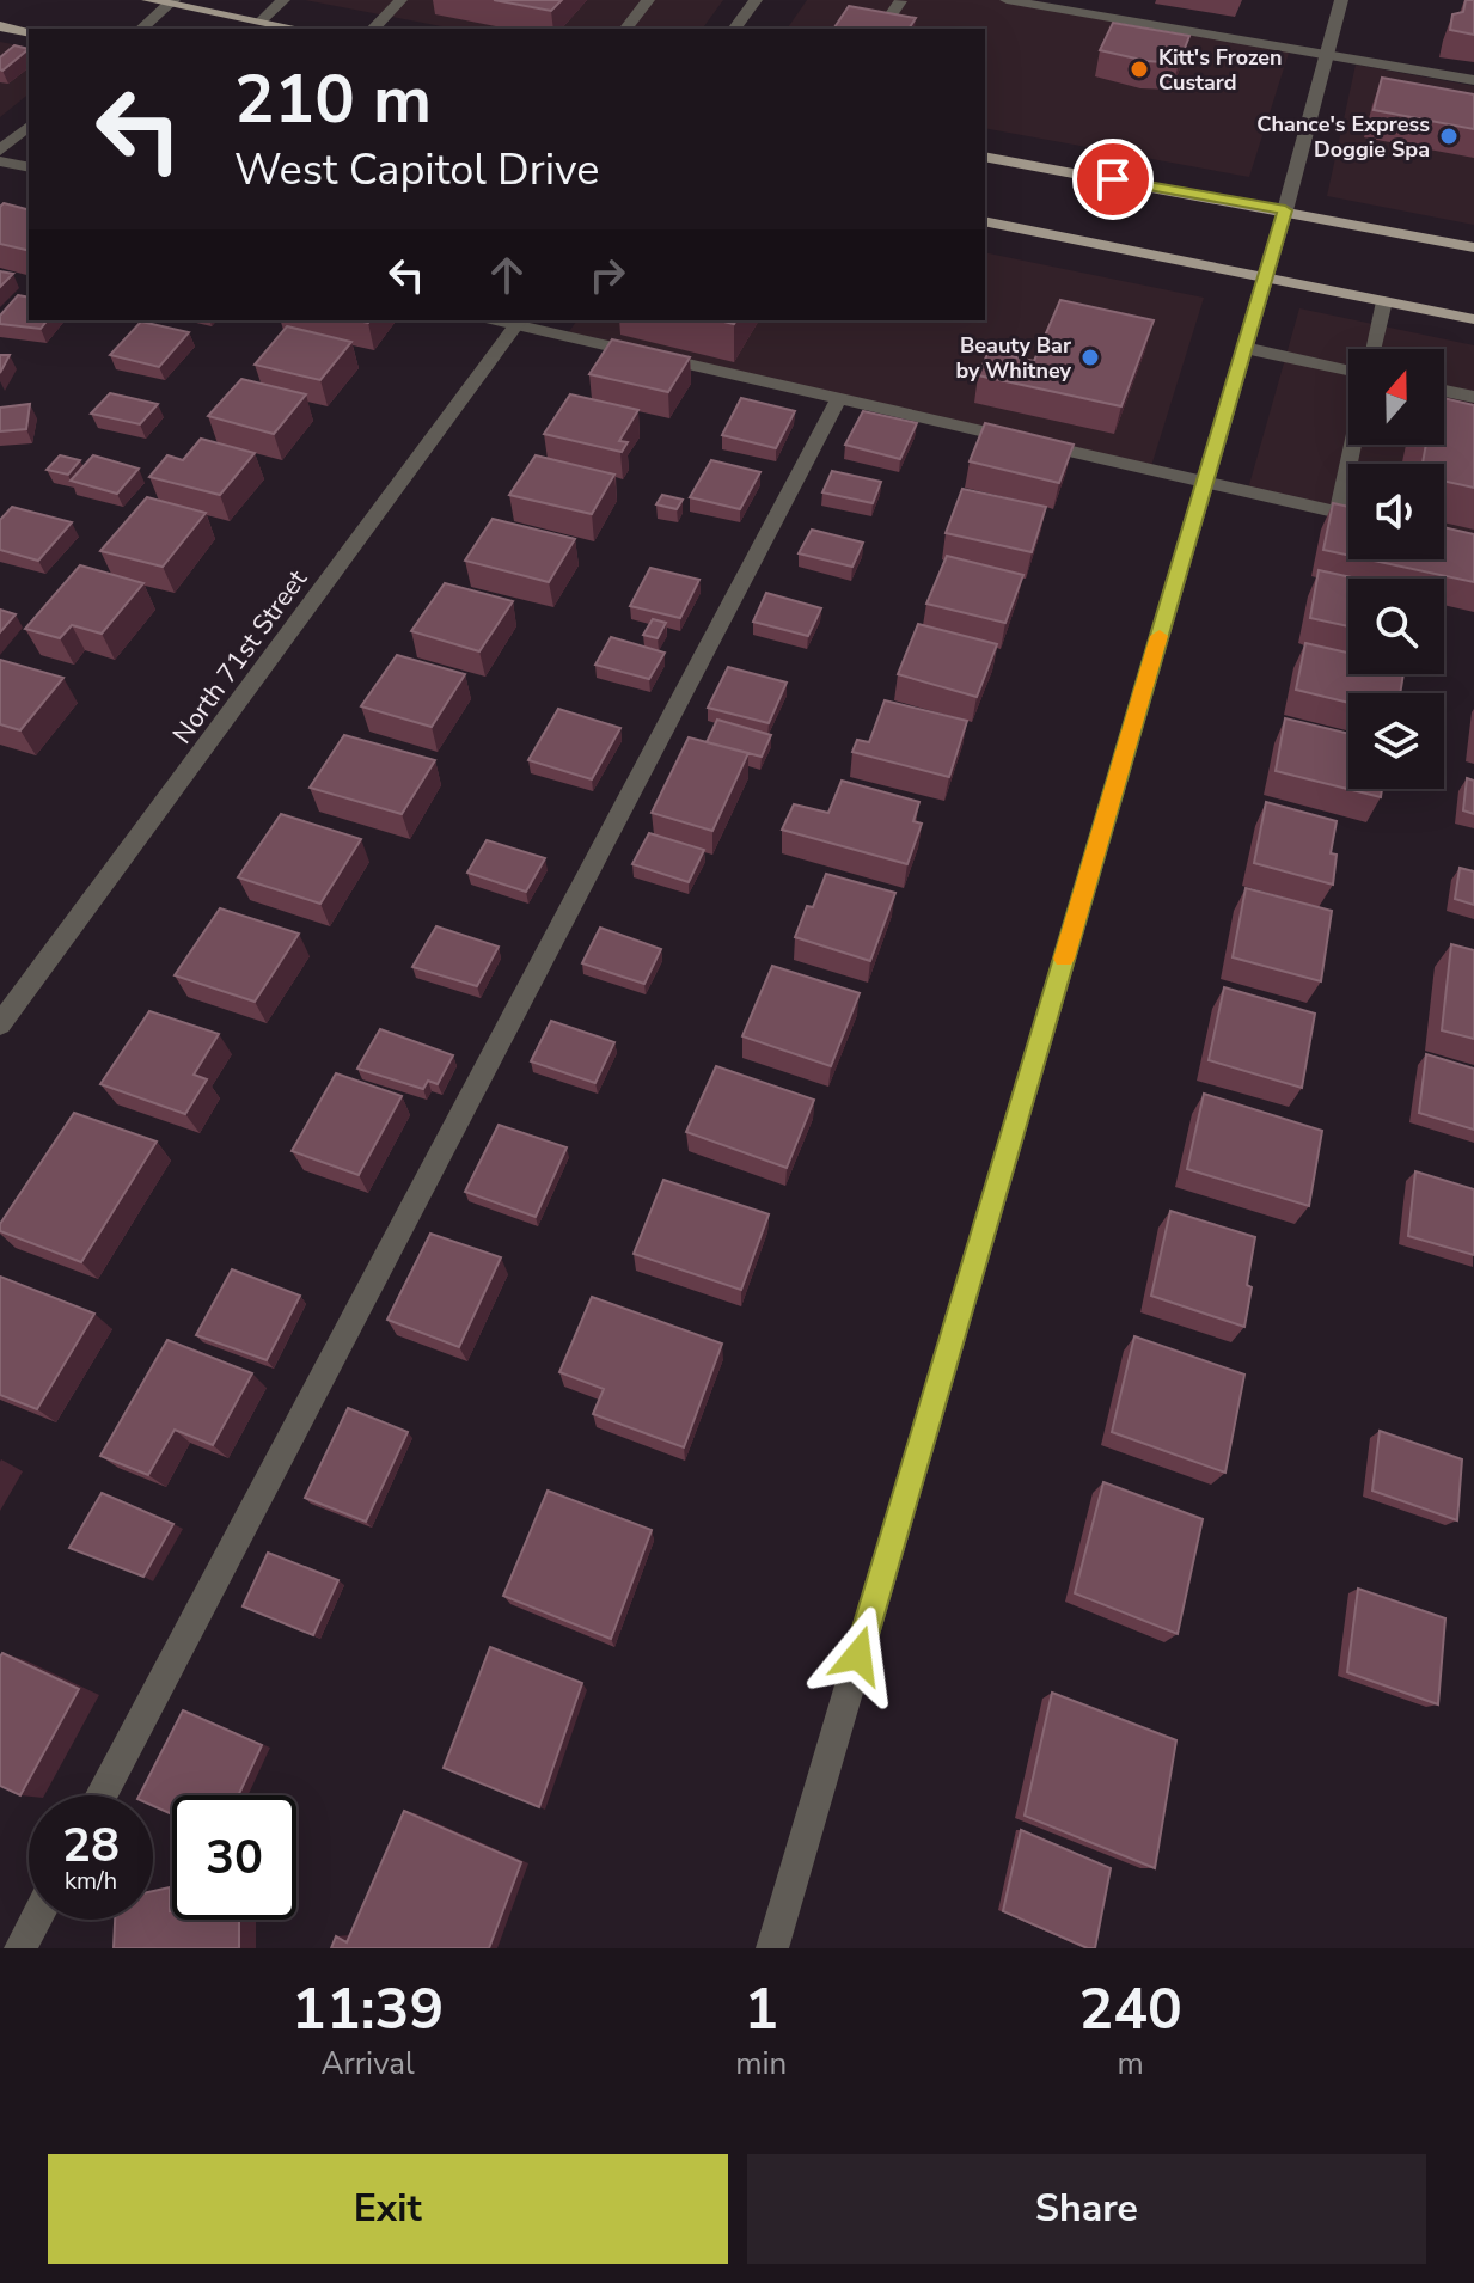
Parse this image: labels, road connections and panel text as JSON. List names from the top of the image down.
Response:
{
  "streets": {
    "street": ["North 71st Street"]
  },
  "places": ["Kitt's Frozen Custard", "Chance's Express Doggie Spa", "Beauty Bar by Whitney"],
  "north": "top",
  "page": {
    "turn": ["210 m", "West Capitol Drive"],
    "speed": "28 km/h",
    "limit": "30",
    "eta": [
      "11:39",
      "Arrival",
      "1",
      "min",
      "240",
      "m"
    ],
    "buttons": ["Exit", "Share"]
  }
}
